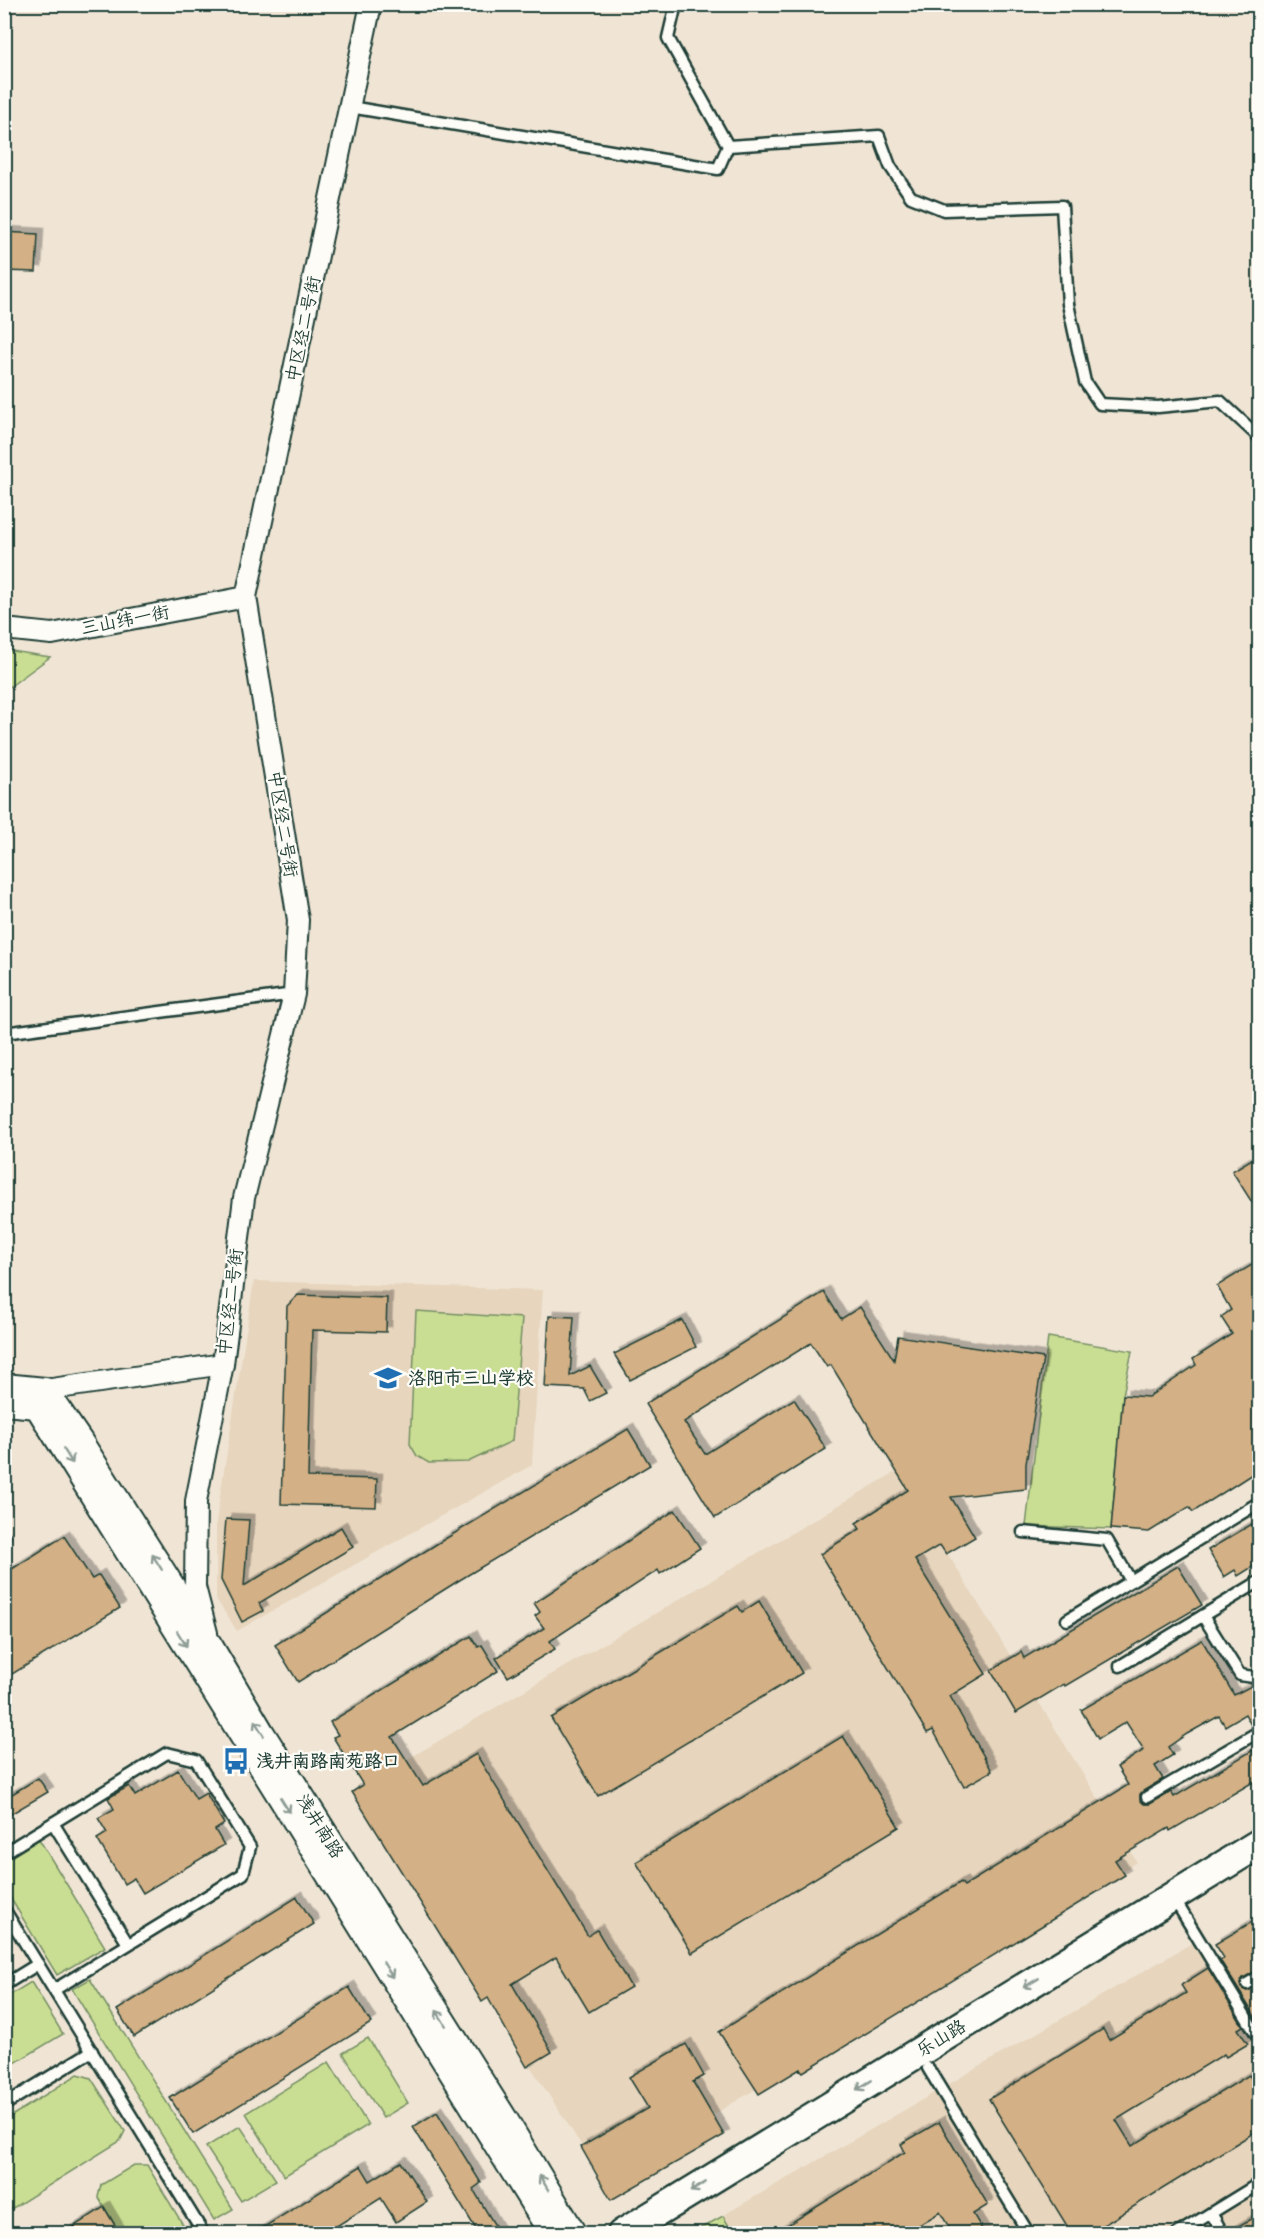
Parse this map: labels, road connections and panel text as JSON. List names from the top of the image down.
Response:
{
  "streets": {
    "main road": ["乐山路"],
    "street": ["中区经二号街", "三山纬一街", "浅井南路"]
  },
  "crossings": [
    ["中区经二号街", "三山纬一街"],
    ["中区经二号街", "浅井南路"]
  ],
  "places": {
    "school or university": ["洛阳市三山学校"],
    "bus stop": ["浅井南路南苑路口"]
  }
}
